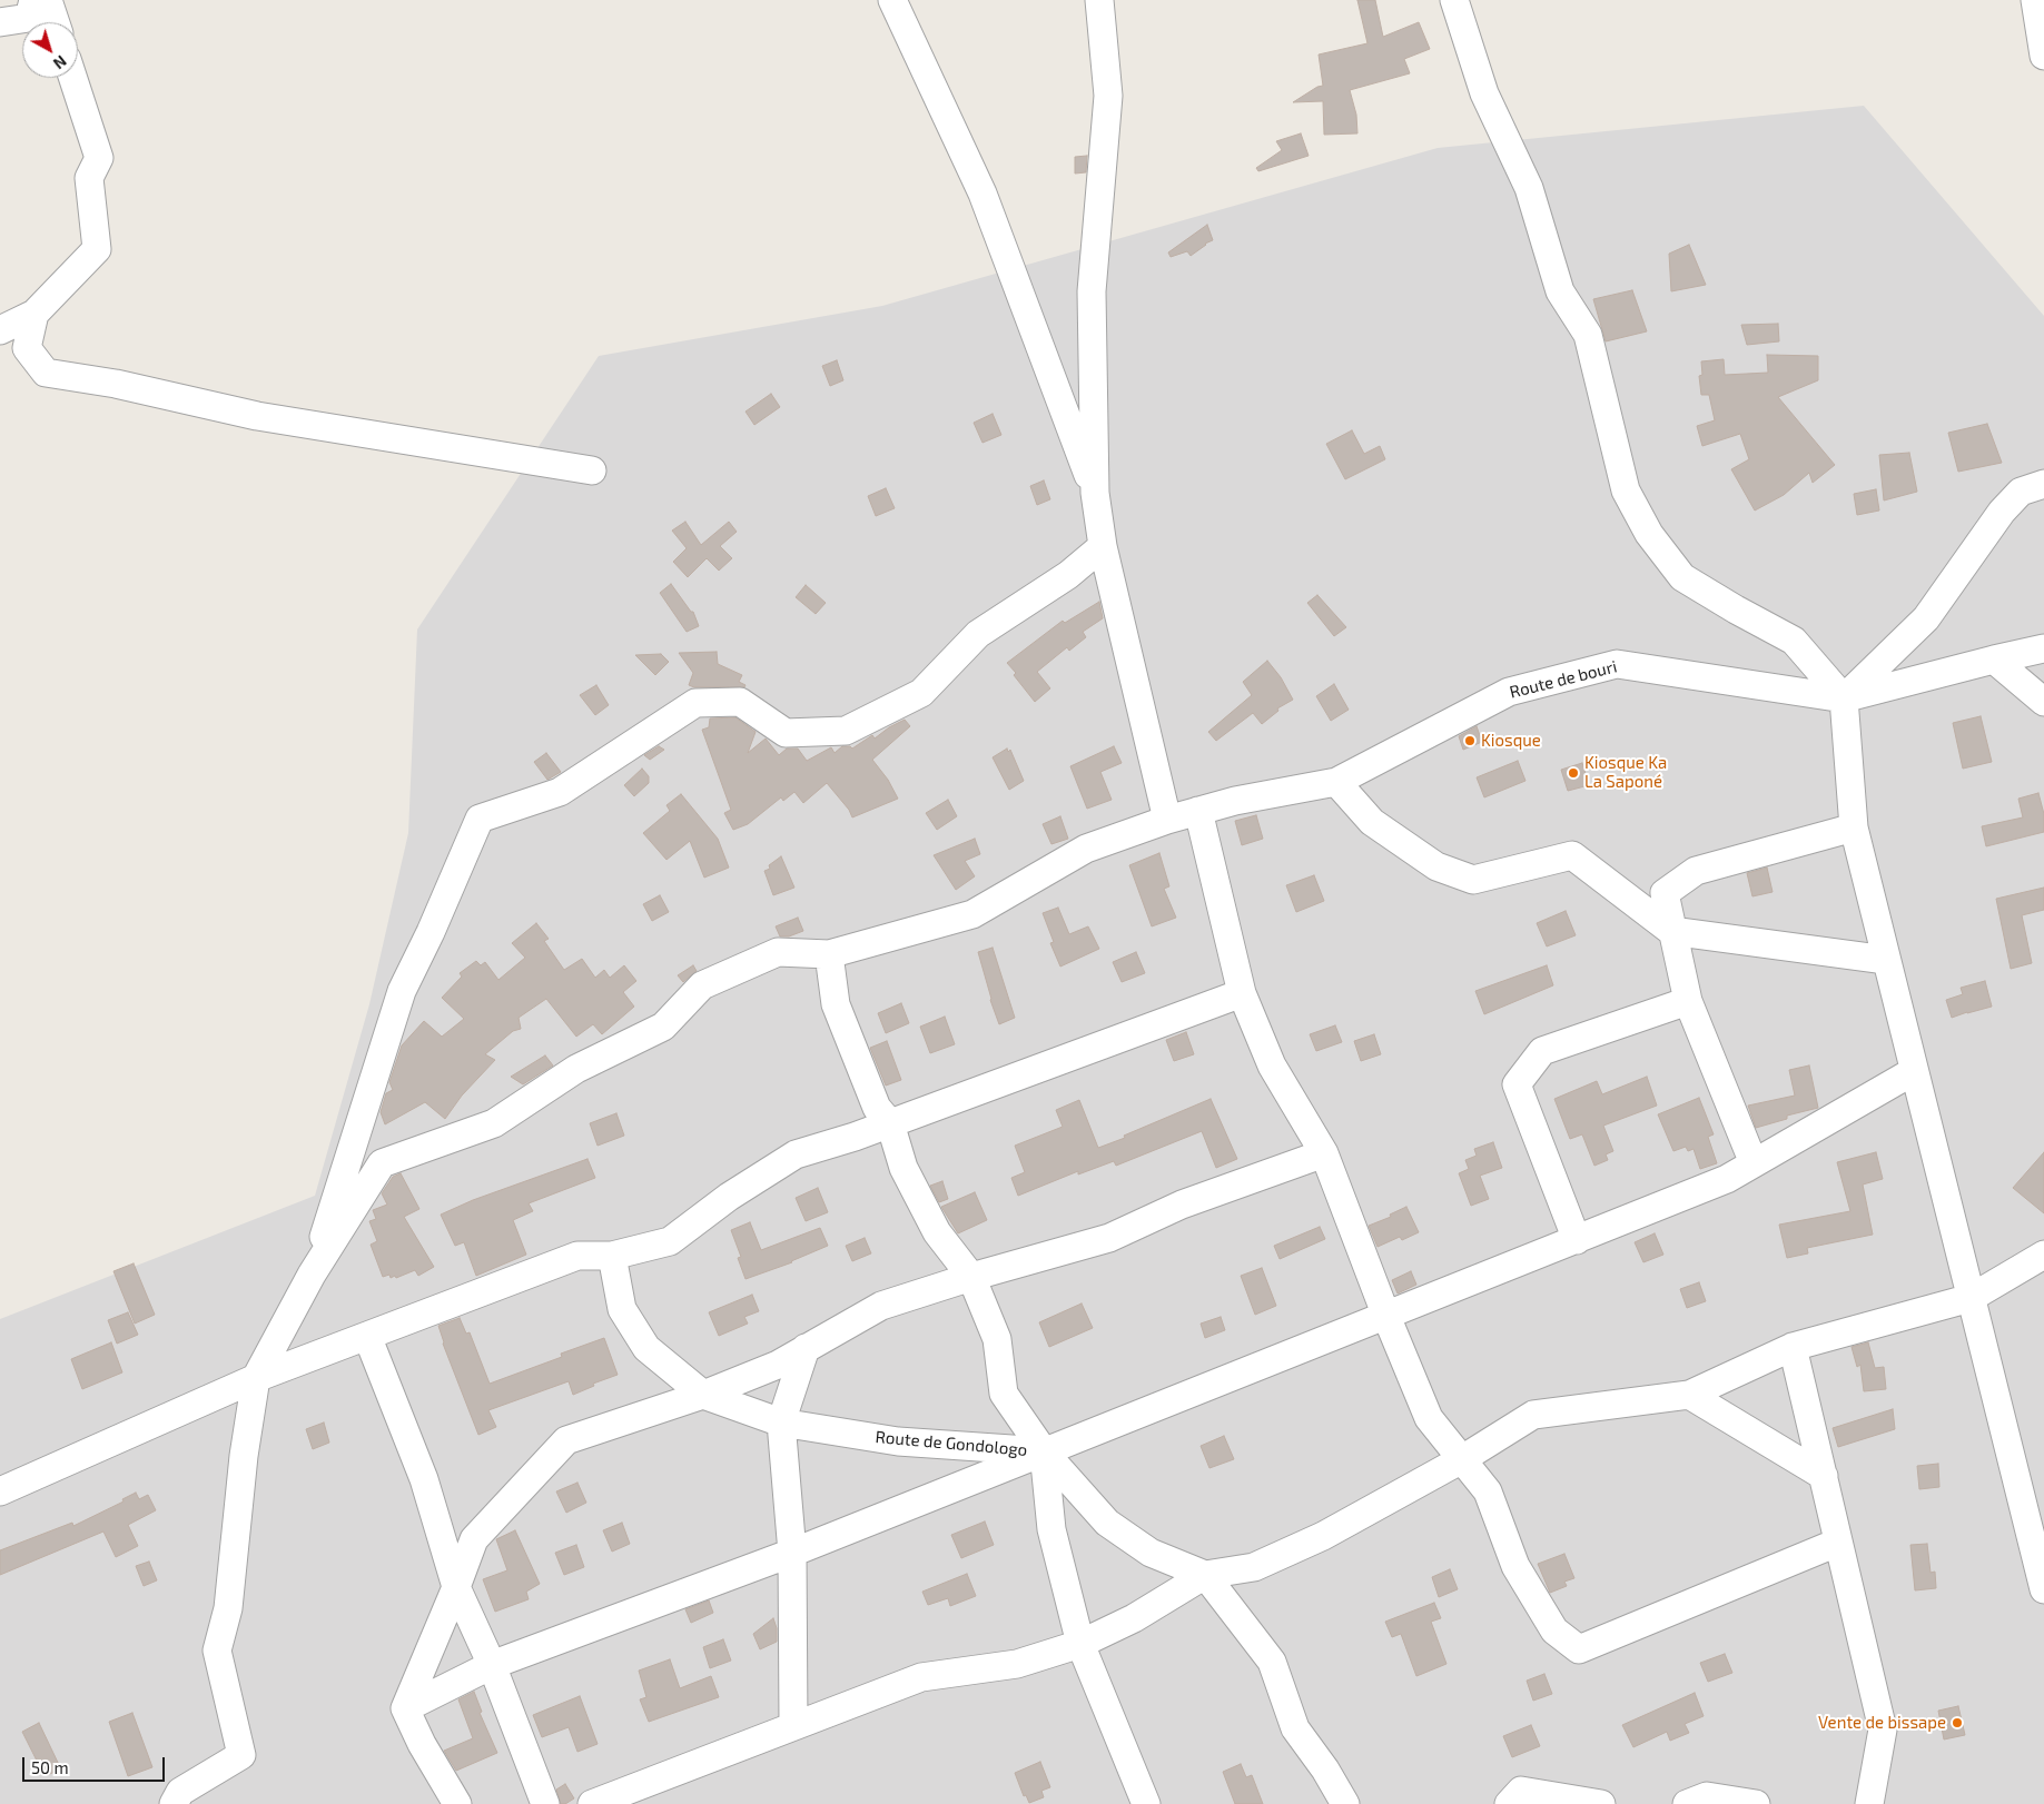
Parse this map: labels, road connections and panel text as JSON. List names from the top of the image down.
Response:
{
  "streets": {
    "street": ["Route de bouri", "Route de Gondologo"]
  },
  "places": ["Kiosque", "Kiosque Ka La Saponé", "Vente de bissape"],
  "scale_bar": "50 m",
  "north": "bottom right"
}
